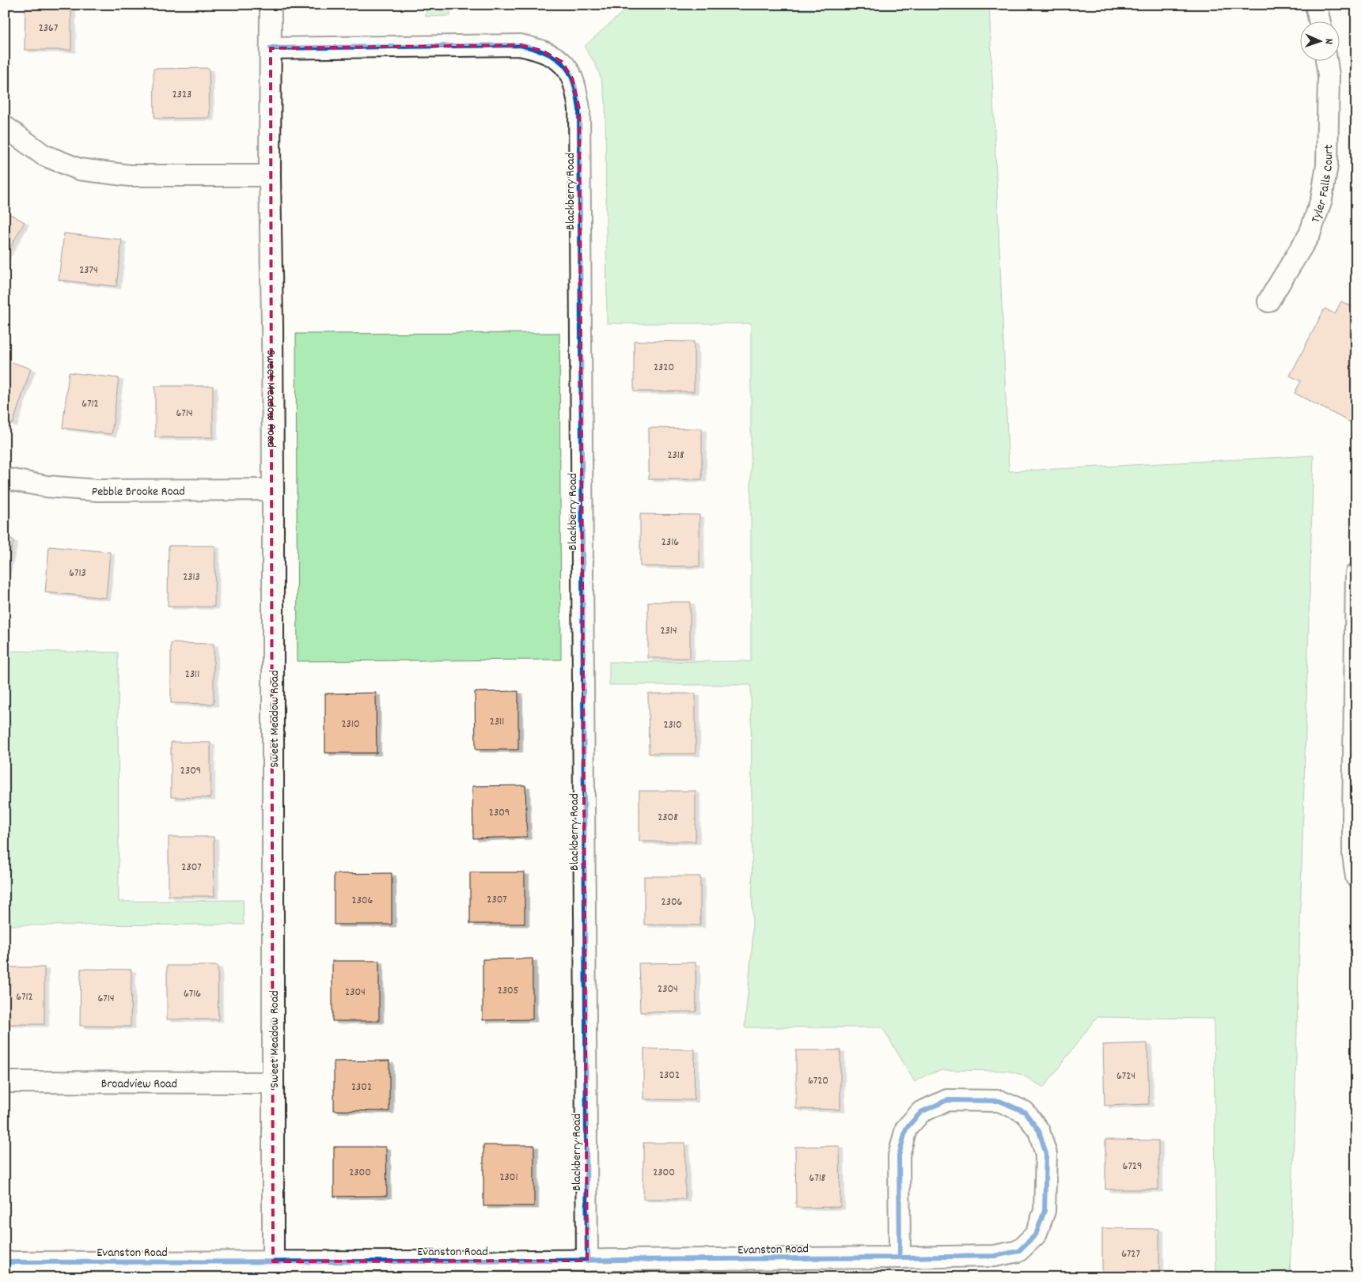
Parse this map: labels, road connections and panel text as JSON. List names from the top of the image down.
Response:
{
  "streets": {
    "street": [
      "Tyler Falls Court",
      "Blackberry Road",
      "Sweet Meadow Road",
      "Pebble Brooke Road",
      "Broadview Road",
      "Evanston Road"
    ]
  },
  "crossings": [
    ["Blackberry Road", "Sweet Meadow Road"],
    ["Blackberry Road", "Evanston Road"],
    ["Sweet Meadow Road", "Pebble Brooke Road"],
    ["Sweet Meadow Road", "Broadview Road"],
    ["Sweet Meadow Road", "Evanston Road"]
  ],
  "house_numbers": [
    "2367",
    "2323",
    "2374",
    "2320",
    "6712",
    "6714",
    "2318",
    "2316",
    "6713",
    "2313",
    "2314",
    "2311",
    "2311",
    "2310",
    "2310",
    "2309",
    "2309",
    "2308",
    "2307",
    "2307",
    "2306",
    "2306",
    "2304",
    "2305",
    "2304",
    "6716",
    "6712",
    "6714",
    "2302",
    "6724",
    "6720",
    "2302",
    "6729",
    "2300",
    "2300",
    "2301",
    "6718",
    "6727"
  ],
  "north": "right"
}
